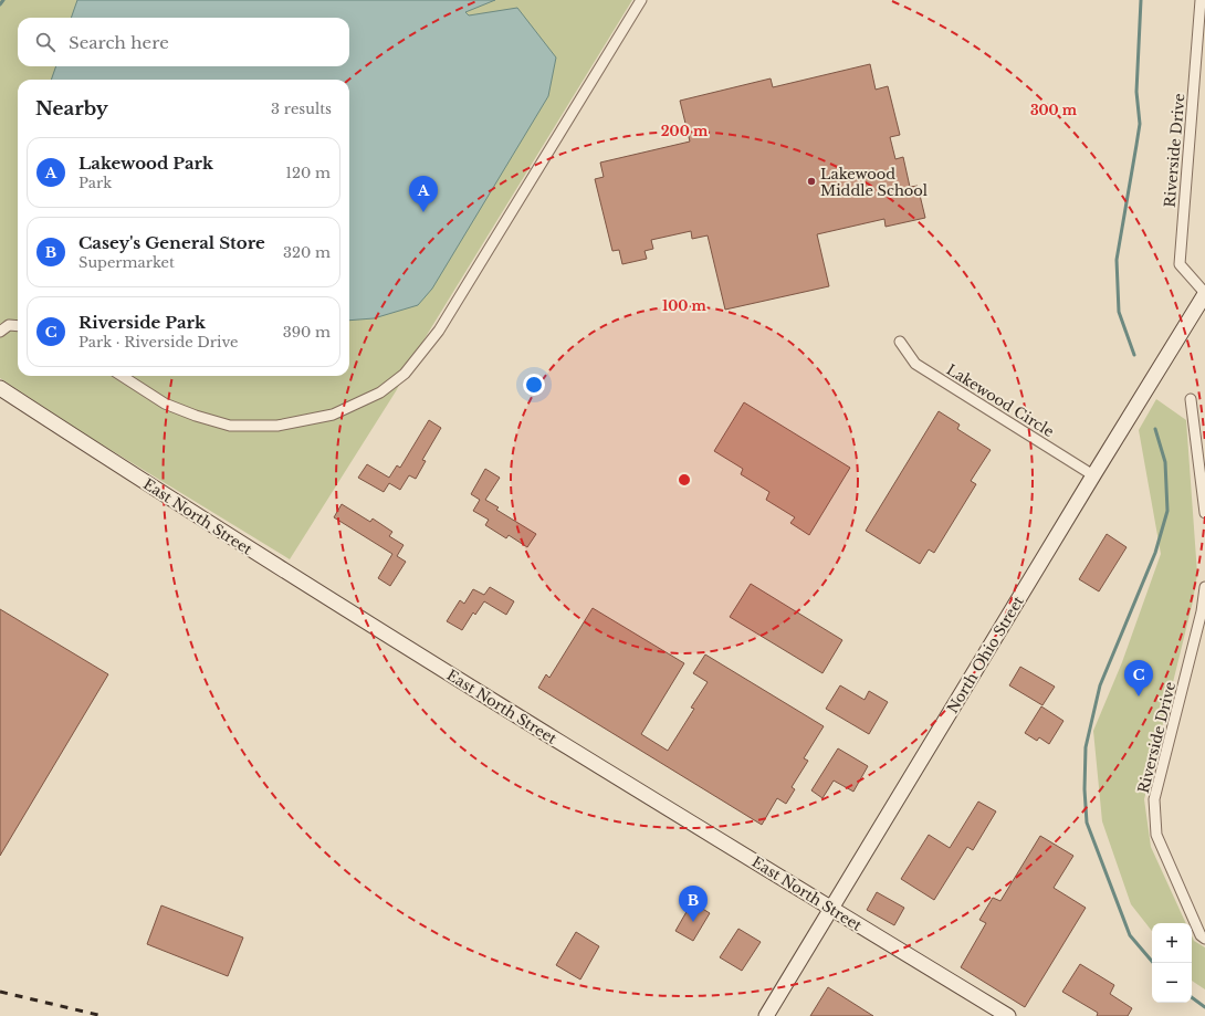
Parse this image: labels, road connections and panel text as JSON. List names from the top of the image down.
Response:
{
  "streets": {
    "street": [
      "Riverside Drive",
      "Lakewood Circle",
      "East North Street",
      "North Ohio Street"
    ]
  },
  "crossings": [
    ["Riverside Drive", "North Ohio Street"],
    ["Lakewood Circle", "North Ohio Street"],
    ["East North Street", "North Ohio Street"]
  ],
  "places": ["Lakewood Middle School"],
  "page": {
    "search": "Search here",
    "heading": ["Nearby", "3 results"],
    "list": [
      {
        "mark": "A",
        "name": "Lakewood Park",
        "note": "Park",
        "value": "120 m"
      },
      {
        "mark": "B",
        "name": "Casey's General Store",
        "note": "Supermarket",
        "value": "320 m"
      },
      {
        "mark": "C",
        "name": "Riverside Park",
        "note": "Park · Riverside Drive",
        "value": "390 m"
      }
    ],
    "pins": ["A", "C", "B"],
    "map_buttons": ["+", "−"]
  },
  "rings": ["300 m", "200 m", "100 m"]
}
